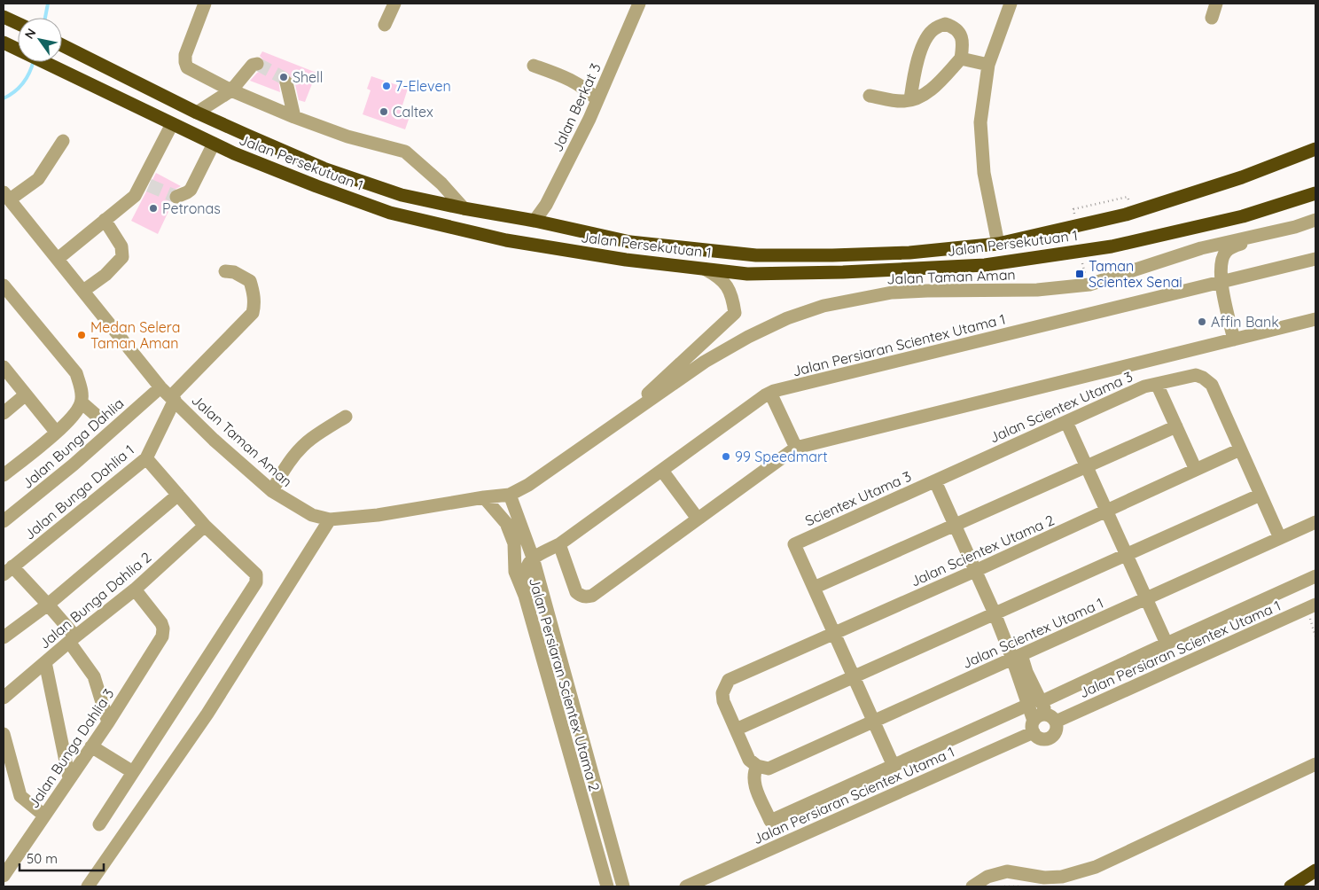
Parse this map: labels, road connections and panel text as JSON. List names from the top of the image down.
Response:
{
  "streets": {
    "highway": ["Jalan Persekutuan 1"],
    "street": [
      "Jalan Berkat 3",
      "Jalan Taman Aman",
      "Jalan Persiaran Scientex Utama 1",
      "Jalan Scientex Utama 3",
      "Jalan Bunga Dahlia",
      "Jalan Bunga Dahlia 1",
      "Scientex Utama 3",
      "Jalan Scientex Utama 2",
      "Jalan Bunga Dahlia 2",
      "Jalan Scientex Utama 1",
      "Jalan Persiaran Scientex Utama 2",
      "Jalan Bunga Dahlia 3"
    ]
  },
  "crossings": [
    ["Jalan Berkat 3", "Jalan Persekutuan 1"],
    ["Jalan Persekutuan 1", "Jalan Taman Aman"],
    ["Jalan Taman Aman", "Jalan Bunga Dahlia"],
    ["Jalan Taman Aman", "Jalan Bunga Dahlia 1"],
    ["Jalan Taman Aman", "Jalan Persiaran Scientex Utama 2"],
    ["Jalan Persiaran Scientex Utama 1", "Jalan Persiaran Scientex Utama 2"],
    ["Jalan Scientex Utama 3", "Scientex Utama 3"],
    ["Jalan Scientex Utama 3", "Jalan Scientex Utama 2"],
    ["Jalan Bunga Dahlia 2", "Jalan Bunga Dahlia 3"]
  ],
  "places": {
    "other": [
      "Shell",
      "7-Eleven",
      "Caltex",
      "Petronas",
      "Affin Bank",
      "Medan Selera Taman Aman",
      "99 Speedmart"
    ],
    "transit": ["Taman Scientex Senai"]
  },
  "scale_bar": "50 m",
  "north": "top left"
}
